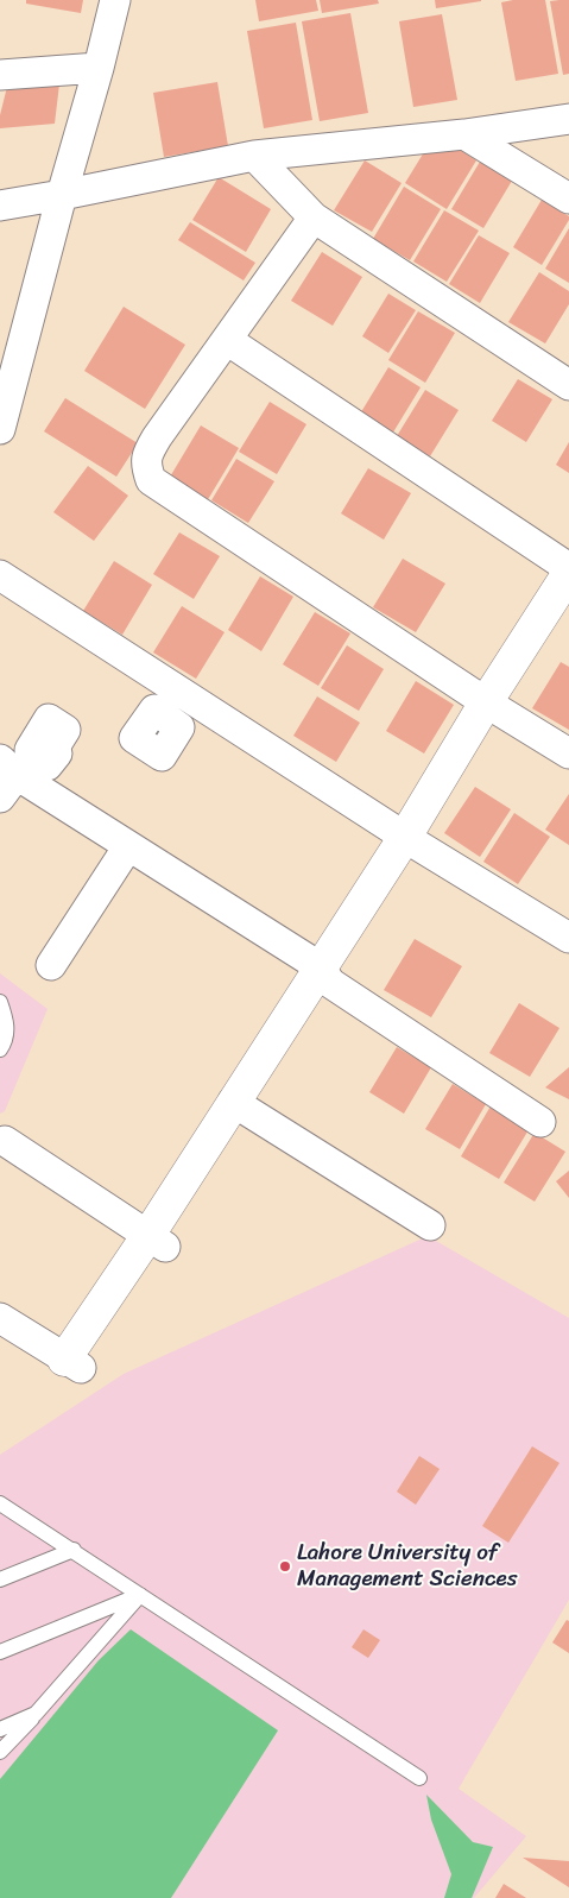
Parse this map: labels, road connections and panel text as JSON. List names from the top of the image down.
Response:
{
  "places": ["Lahore University of Management Sciences"]
}
